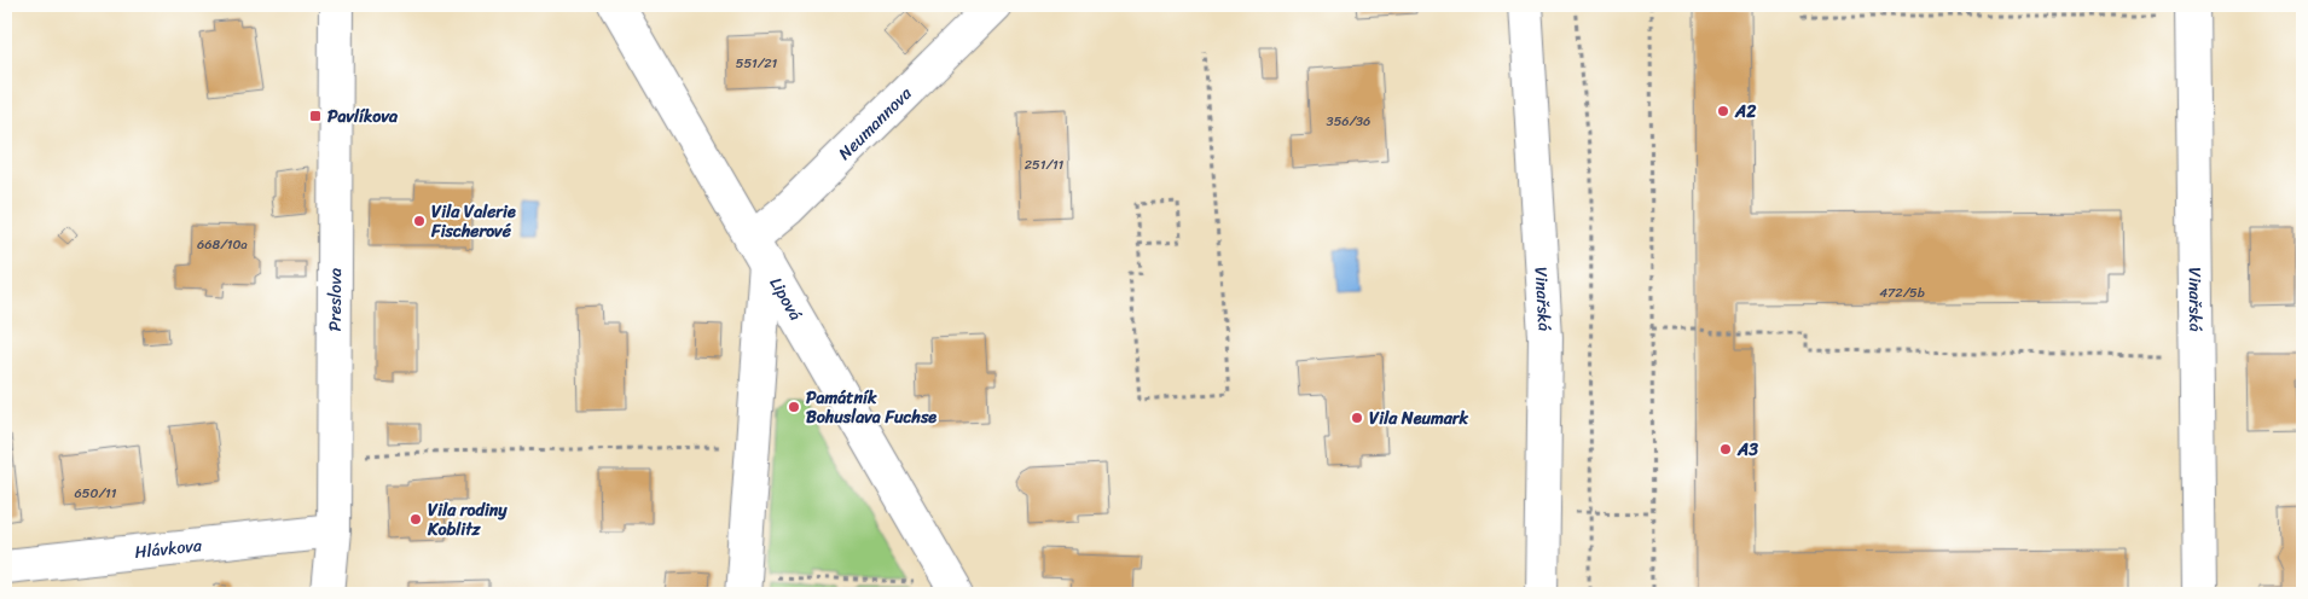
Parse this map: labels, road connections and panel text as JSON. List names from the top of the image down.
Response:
{
  "streets": {
    "street": [
      "Neumannova",
      "Preslova",
      "Lipová",
      "Vinařská",
      "Hlávkova"
    ]
  },
  "crossings": [
    ["Neumannova", "Lipová"],
    ["Preslova", "Hlávkova"]
  ],
  "places": {
    "other": [
      "A2",
      "Vila Valerie Fischerové",
      "Památník Bohuslava Fuchse",
      "Vila Neumark",
      "A3",
      "Vila rodiny Koblitz"
    ],
    "transit": ["Pavlíkova"]
  },
  "house_numbers": [
    "551/21",
    "356/36",
    "251/11",
    "668/10a",
    "472/5b",
    "650/11"
  ]
}
